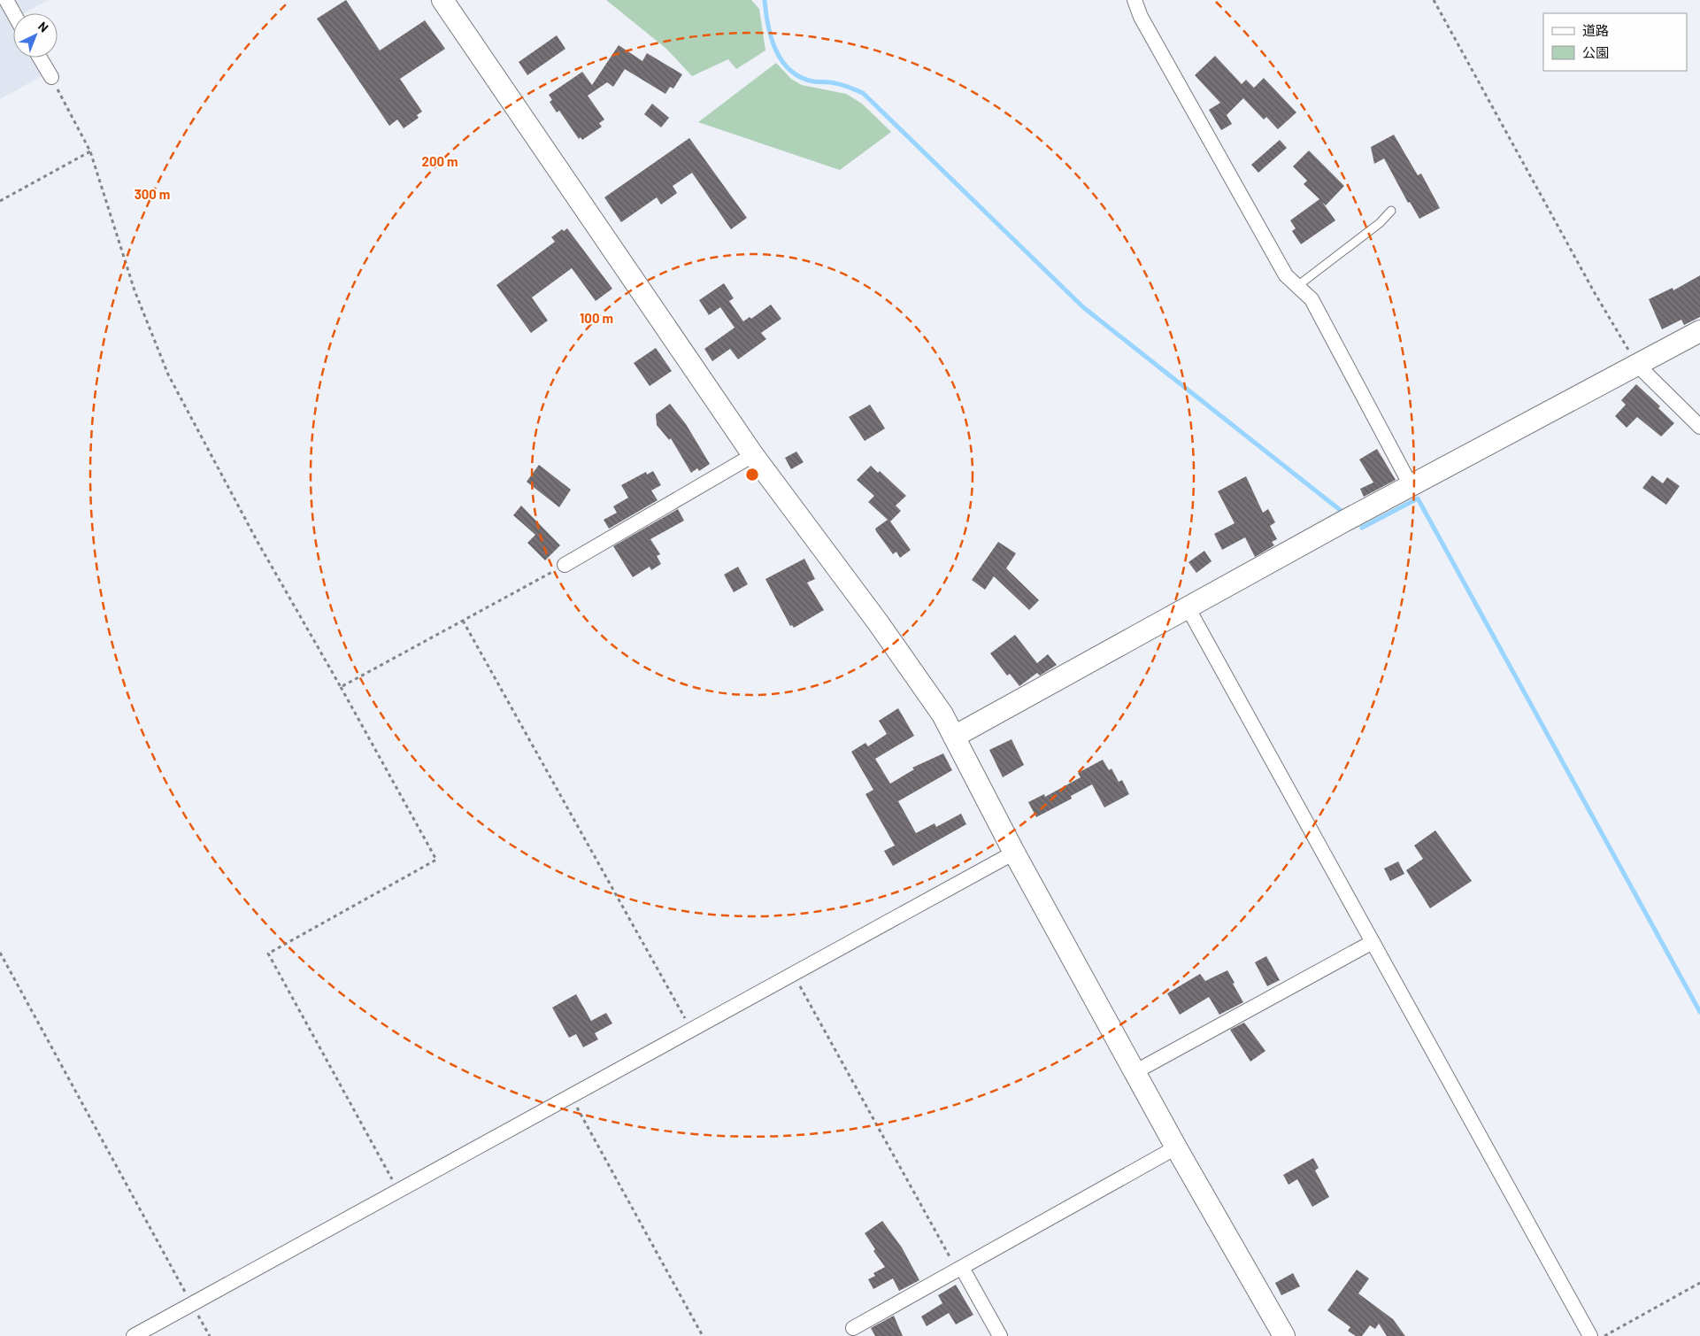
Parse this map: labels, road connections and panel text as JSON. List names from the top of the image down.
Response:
{
  "legend": ["道路", "公園"],
  "north": "top right",
  "rings": ["200 m", "300 m", "100 m"]
}
